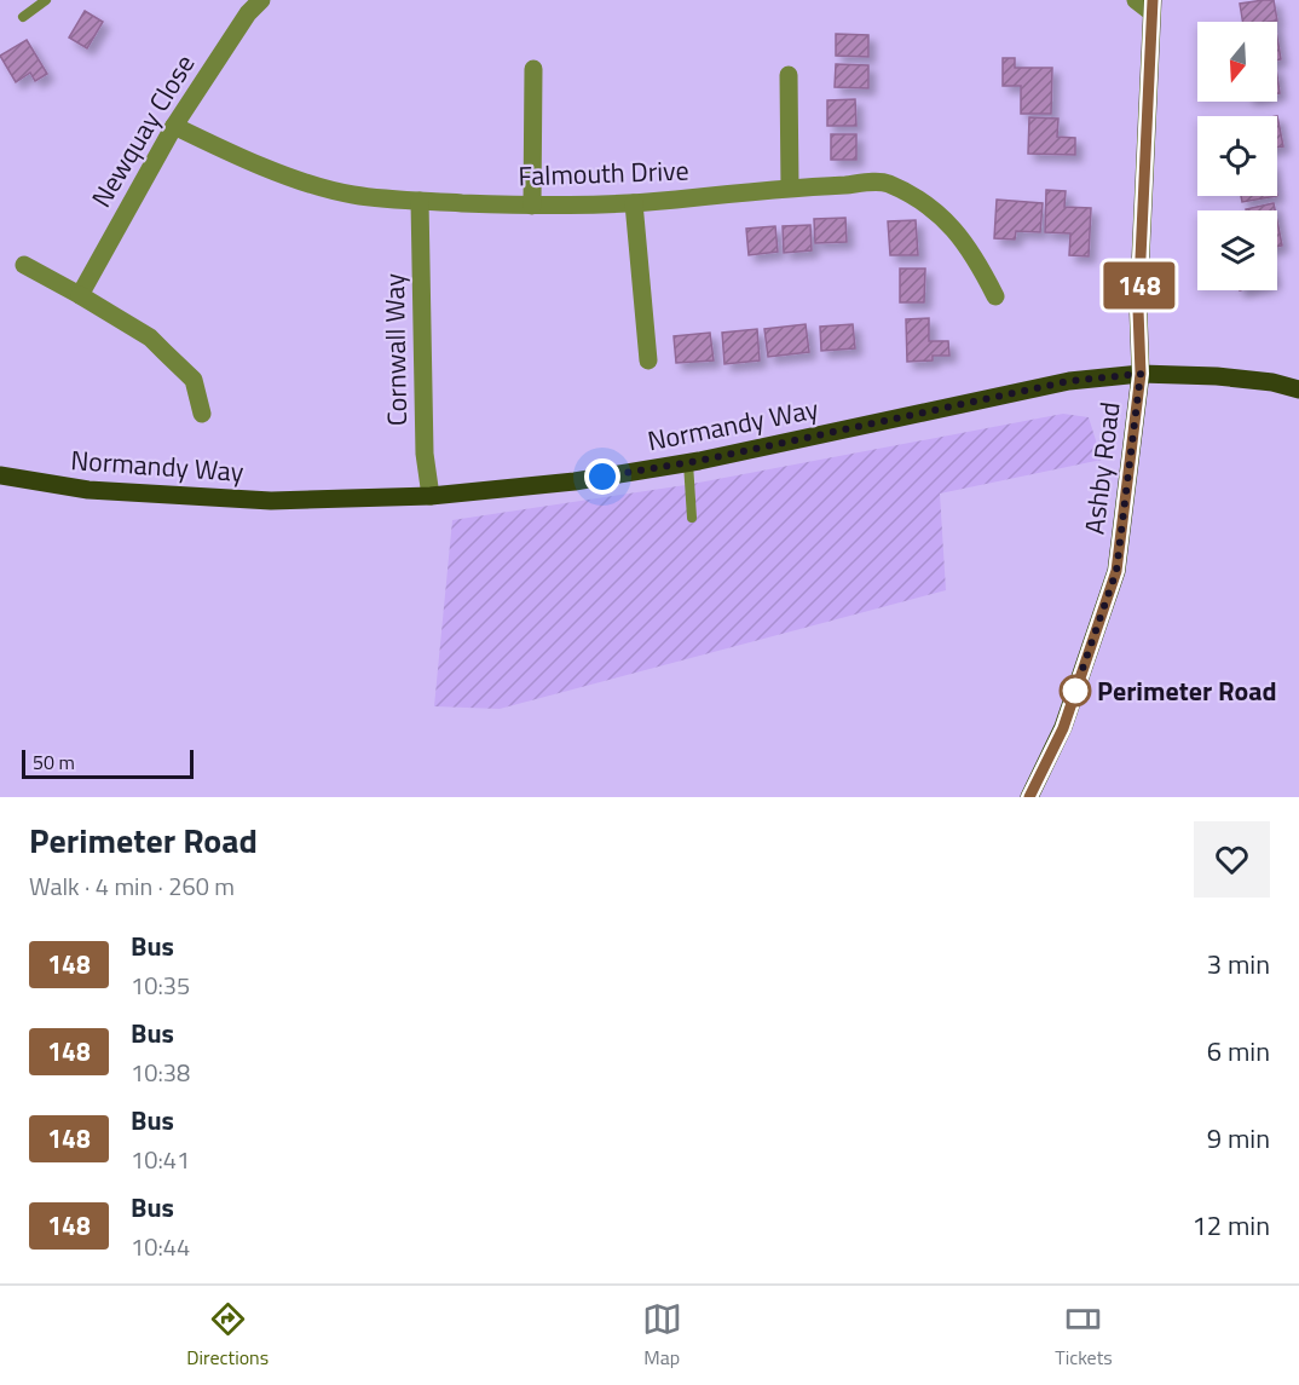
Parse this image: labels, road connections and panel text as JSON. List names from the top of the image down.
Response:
{
  "streets": {
    "main road": ["Normandy Way", "Ashby Road"],
    "street": ["Newquay Close", "Falmouth Drive", "Cornwall Way"]
  },
  "crossings": [
    ["Newquay Close", "Falmouth Drive"],
    ["Falmouth Drive", "Cornwall Way"],
    ["Cornwall Way", "Normandy Way"],
    ["Normandy Way", "Ashby Road"]
  ],
  "places": ["Perimeter Road"],
  "lines": ["bus line 148"],
  "scale_bar": "50 m",
  "north": "bottom",
  "page": {
    "on_map": "148",
    "scale": "50 m",
    "heading": ["Perimeter Road", "Walk · 4 min · 260 m"],
    "list": [
      {
        "mark": "148",
        "name": "Bus",
        "note": "10:35",
        "value": "3 min"
      },
      {
        "mark": "148",
        "name": "Bus",
        "note": "10:38",
        "value": "6 min"
      },
      {
        "mark": "148",
        "name": "Bus",
        "note": "10:41",
        "value": "9 min"
      },
      {
        "mark": "148",
        "name": "Bus",
        "note": "10:44",
        "value": "12 min"
      }
    ],
    "tabs": ["Directions", "Map", "Tickets"]
  }
}
